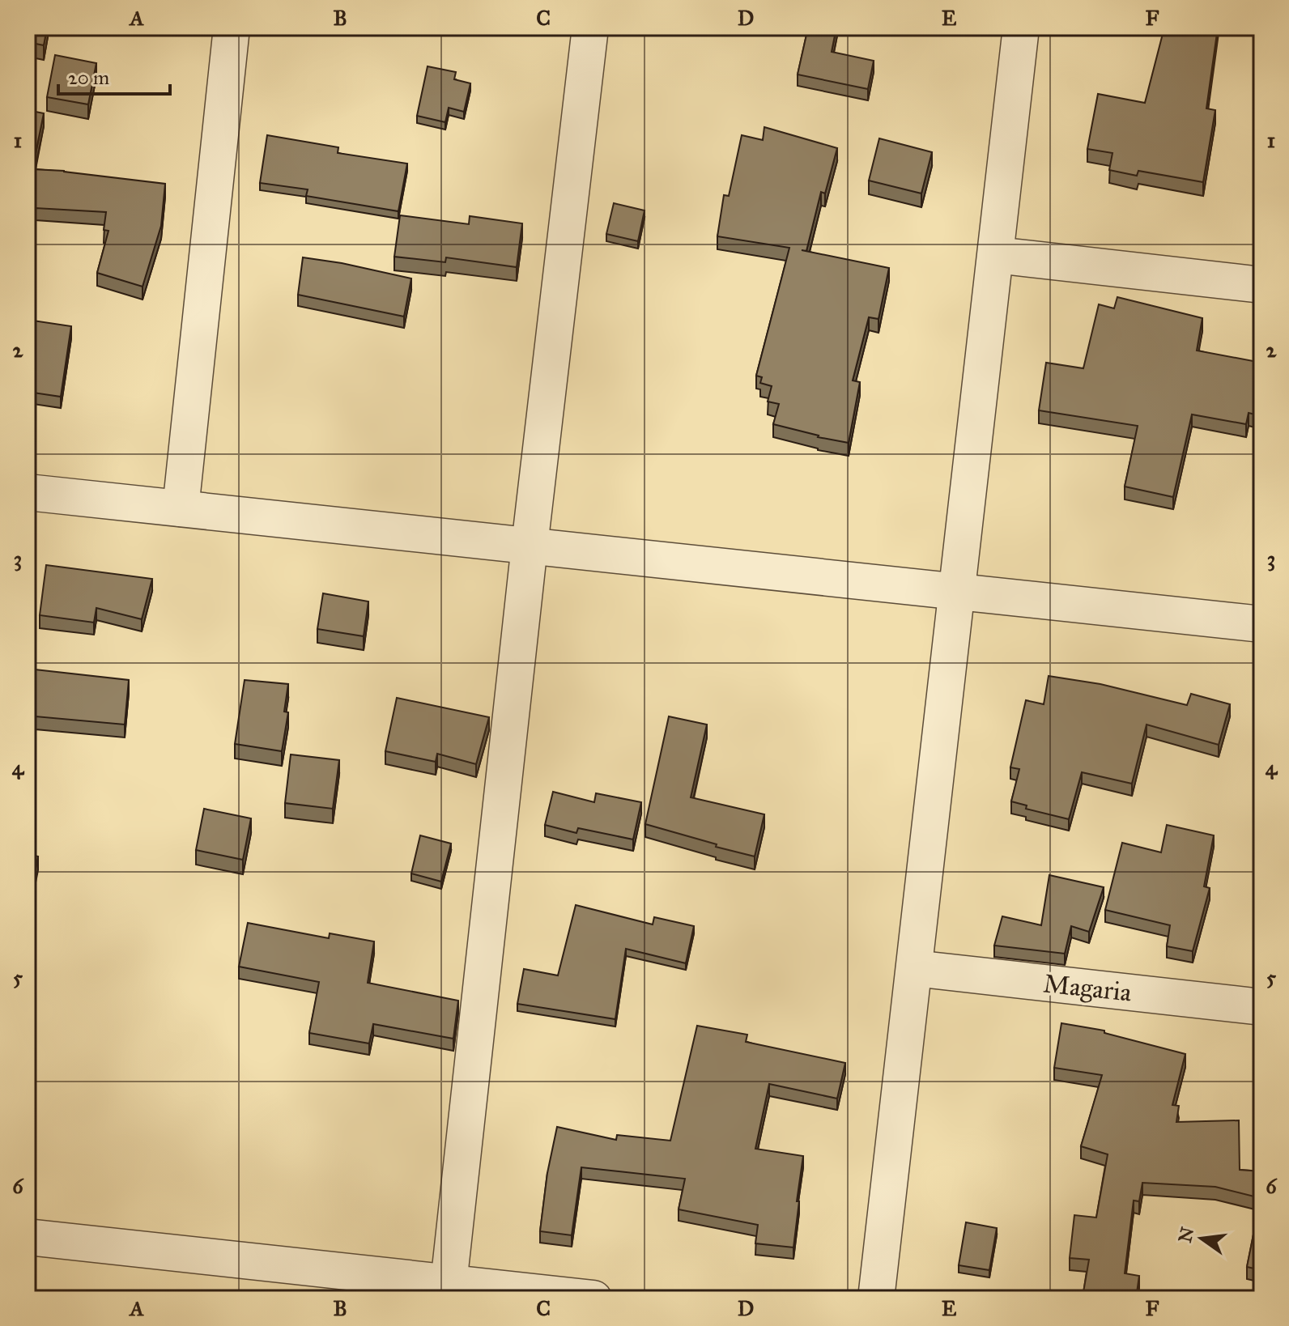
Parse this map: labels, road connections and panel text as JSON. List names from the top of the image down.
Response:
{
  "streets": {
    "street": ["Magaria"]
  },
  "scale_bar": "20 m",
  "north": "left",
  "grid": {
    "columns": [
      "A",
      "B",
      "C",
      "D",
      "E",
      "F"
    ],
    "rows": [
      "1",
      "2",
      "3",
      "4",
      "5",
      "6"
    ]
  }
}
